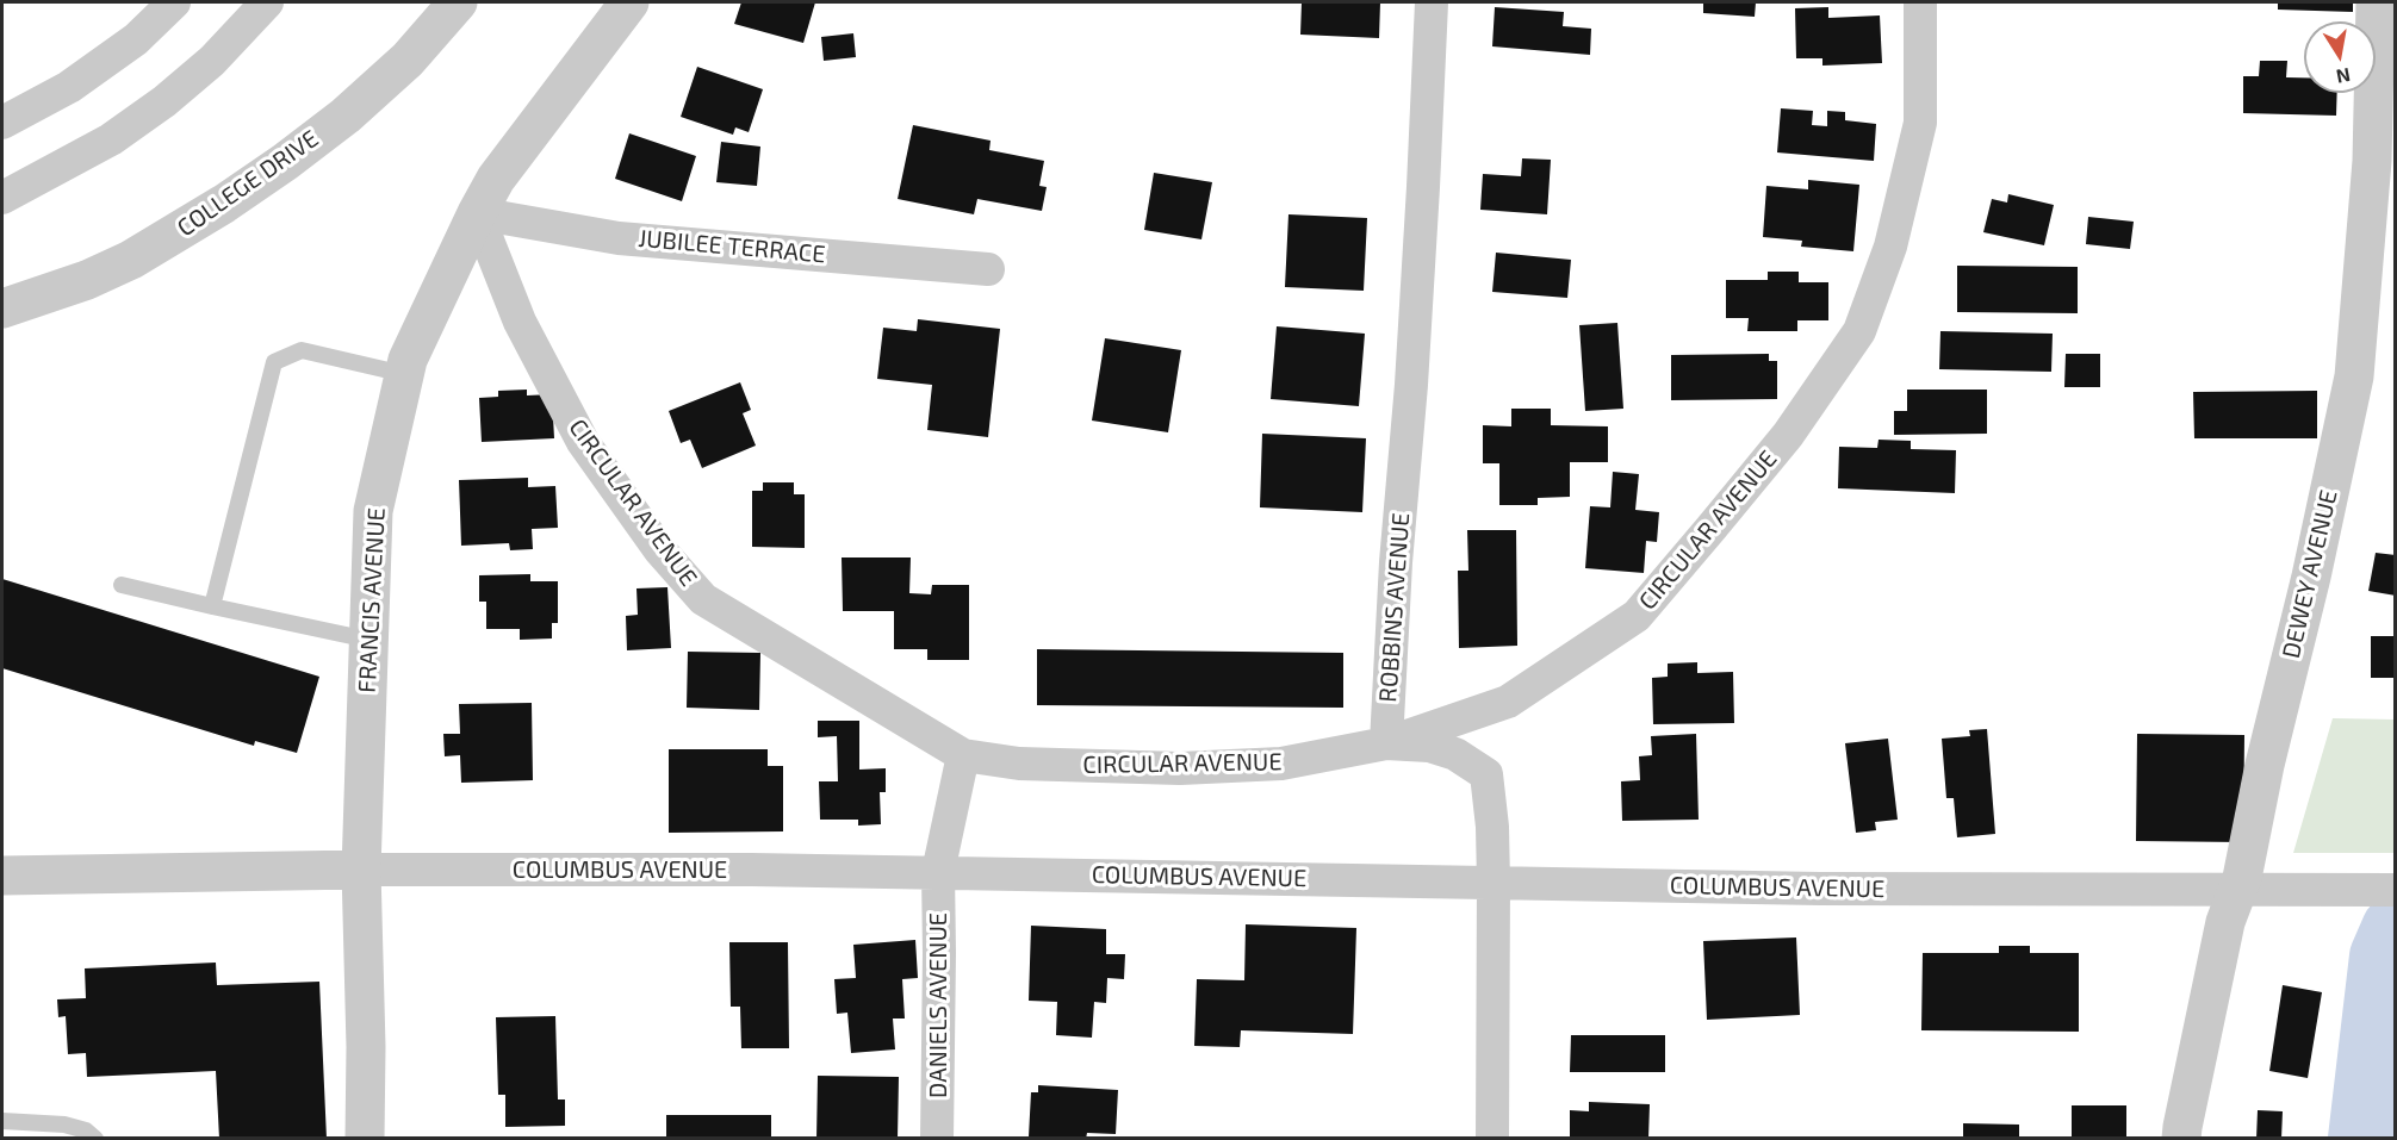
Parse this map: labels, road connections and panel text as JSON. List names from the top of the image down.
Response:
{
  "streets": {
    "street": [
      "COLLEGE DRIVE",
      "JUBILEE TERRACE",
      "CIRCULAR AVENUE",
      "DEWEY AVENUE",
      "FRANCIS AVENUE",
      "ROBBINS AVENUE",
      "COLUMBUS AVENUE",
      "DANIELS AVENUE"
    ]
  },
  "crossings": [
    ["JUBILEE TERRACE", "CIRCULAR AVENUE"],
    ["JUBILEE TERRACE", "FRANCIS AVENUE"],
    ["CIRCULAR AVENUE", "FRANCIS AVENUE"],
    ["CIRCULAR AVENUE", "ROBBINS AVENUE"],
    ["CIRCULAR AVENUE", "DANIELS AVENUE"],
    ["DEWEY AVENUE", "COLUMBUS AVENUE"],
    ["FRANCIS AVENUE", "COLUMBUS AVENUE"],
    ["COLUMBUS AVENUE", "DANIELS AVENUE"]
  ],
  "north": "bottom"
}
